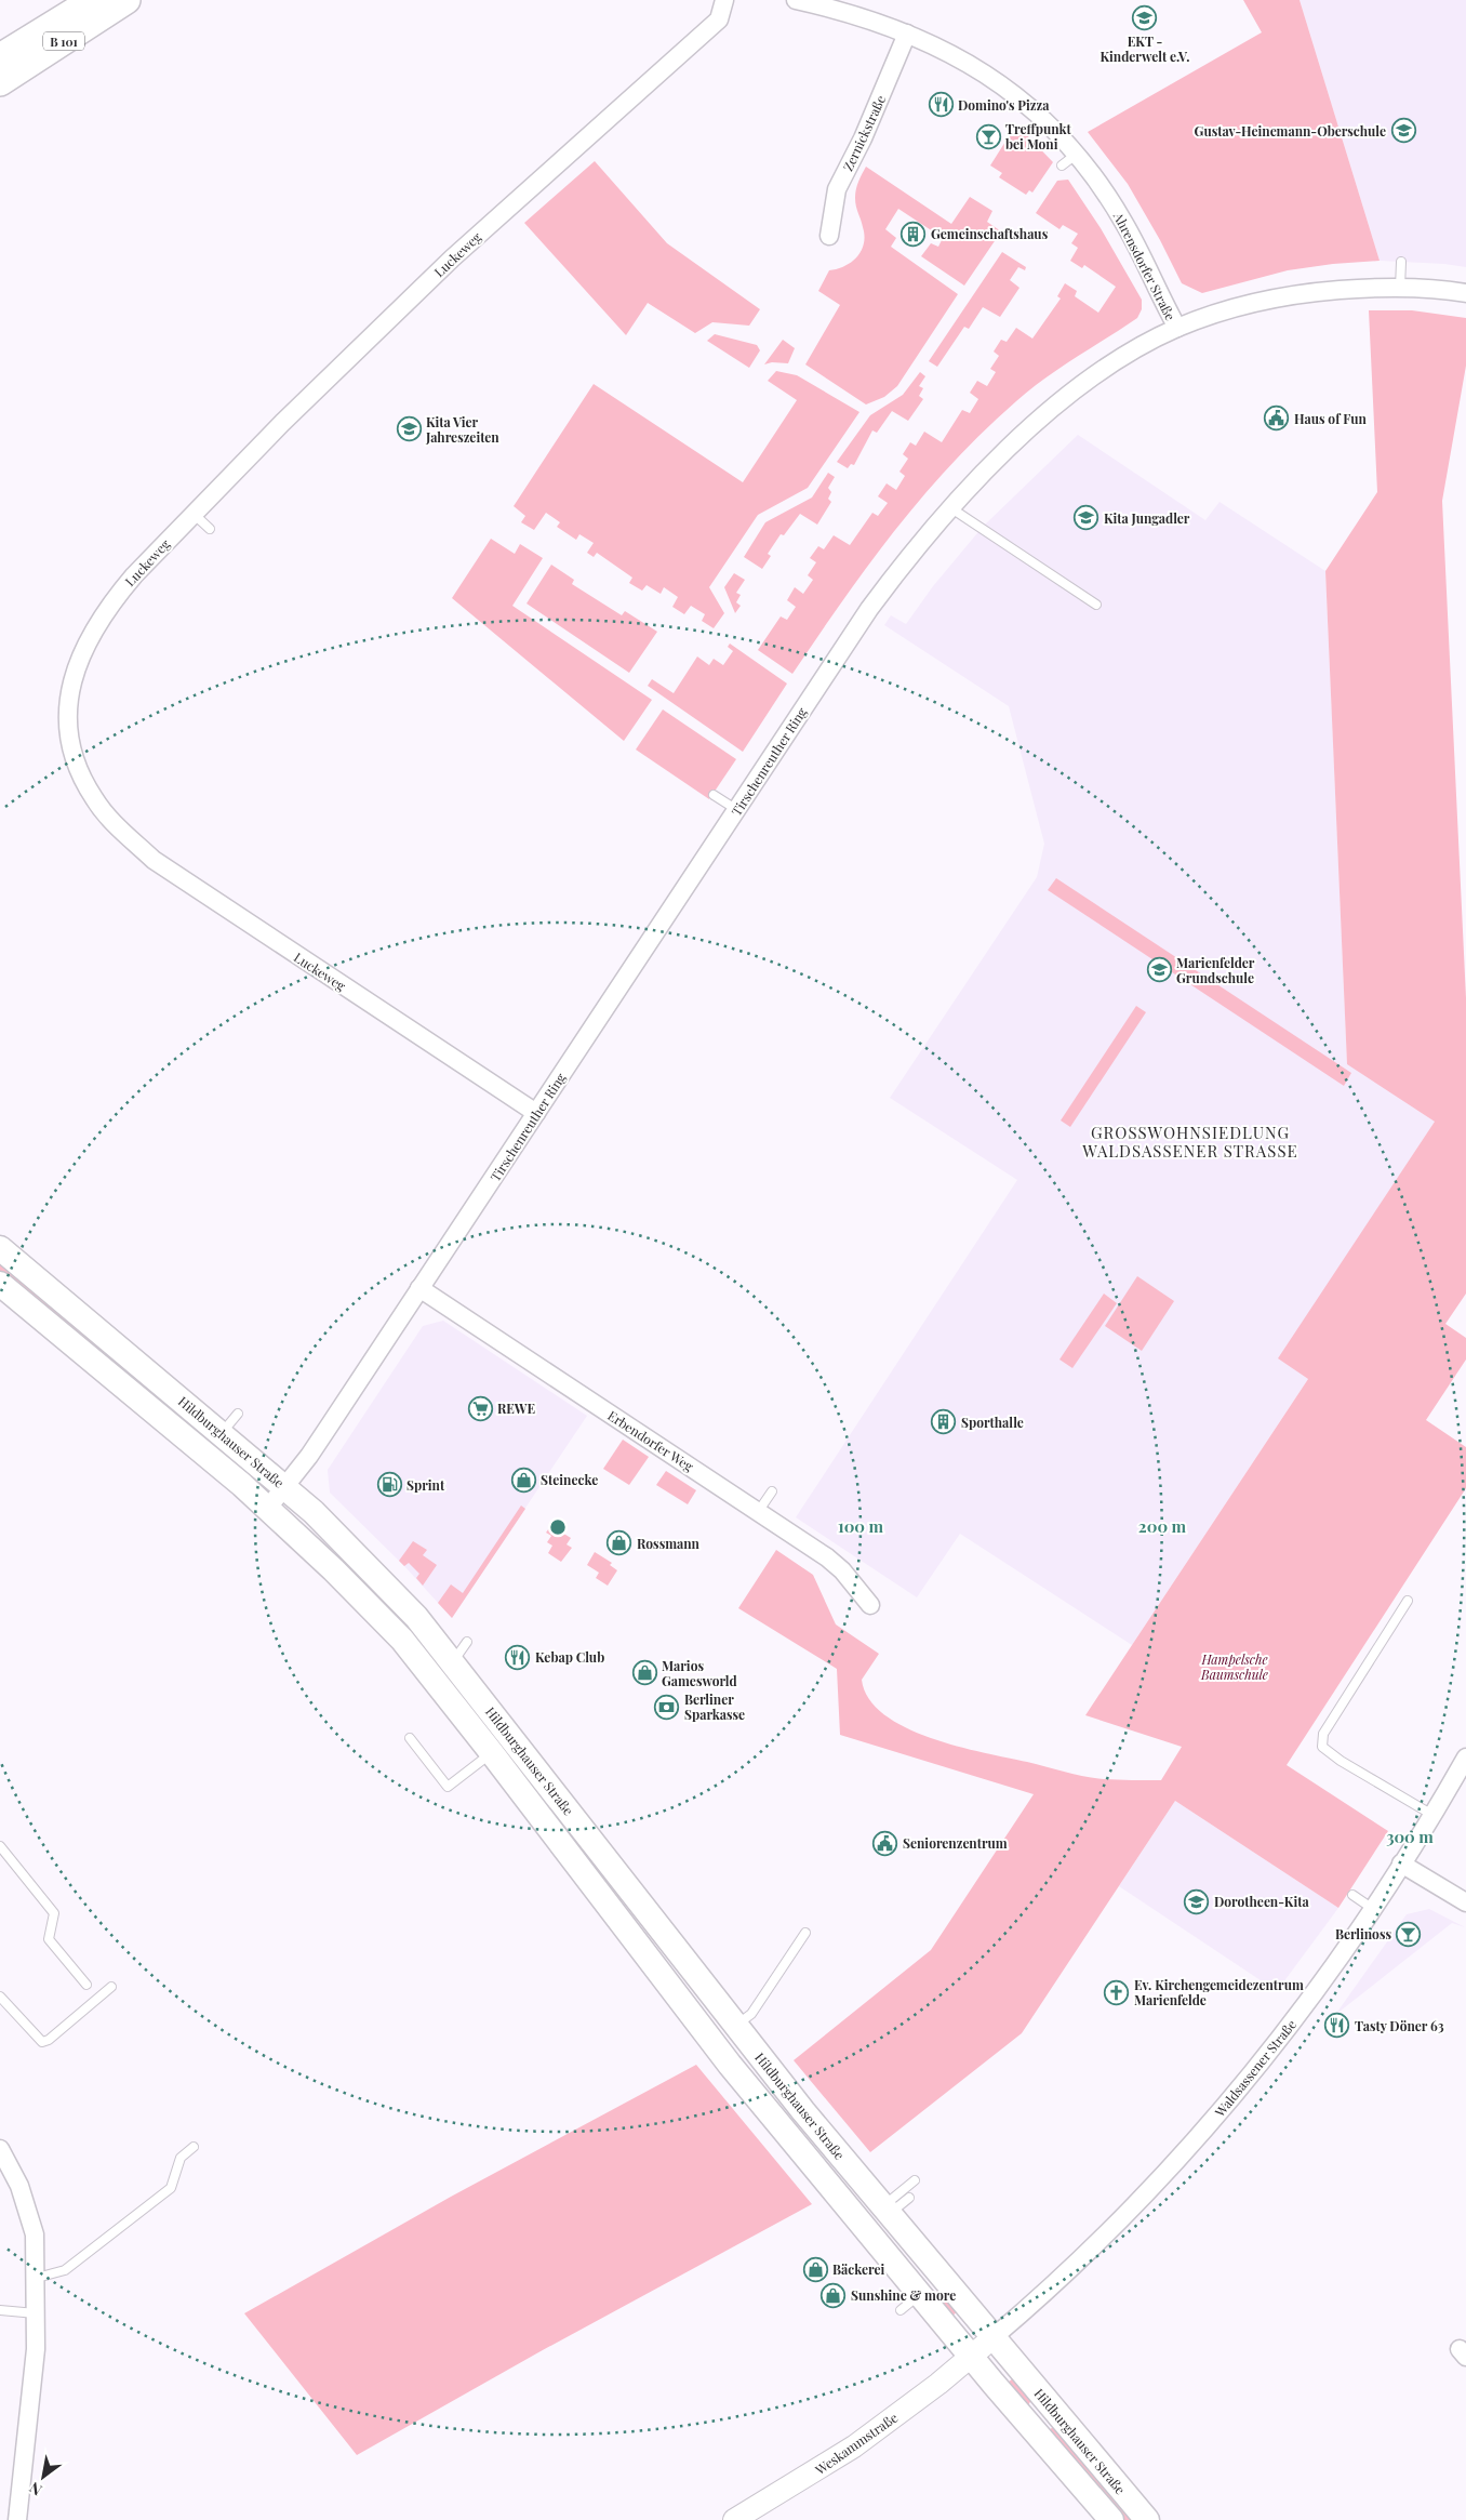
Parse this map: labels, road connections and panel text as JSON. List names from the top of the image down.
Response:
{
  "streets": {
    "main road": ["B 101", "Hildburghauser Straße"],
    "street": [
      "Zernickstraße",
      "Luckeweg",
      "Ahrensdorfer Straße",
      "Tirschenreuther Ring",
      "Erbendorfer Weg",
      "Waldsassener Straße",
      "Weskammstraße"
    ]
  },
  "crossings": [
    ["Zernickstraße", "Ahrensdorfer Straße"],
    ["Luckeweg", "Tirschenreuther Ring"],
    ["Ahrensdorfer Straße", "Tirschenreuther Ring"],
    ["Tirschenreuther Ring", "Erbendorfer Weg"],
    ["Tirschenreuther Ring", "Hildburghauser Straße"],
    ["Hildburghauser Straße", "Waldsassener Straße"],
    ["Hildburghauser Straße", "Weskammstraße"]
  ],
  "districts": ["GROSSWOHNSIEDLUNG WALDSASSENER STRASSE"],
  "parks": ["Hampelsche Baumschule"],
  "places": {
    "school or university": [
      "EKT - Kinderwelt e.V.",
      "Gustav-Heinemann-Oberschule",
      "Kita Vier Jahreszeiten",
      "Kita Jungadler",
      "Marienfelder Grundschule",
      "Dorotheen-Kita"
    ],
    "restaurant": ["Domino's Pizza", "Kebap Club", "Tasty Döner 63"],
    "bar": ["Treffpunkt bei Moni", "Berlinoss"],
    "building": ["Gemeinschaftshaus", "Sporthalle"],
    "public building": ["Haus of Fun", "Seniorenzentrum"],
    "supermarket": ["REWE"],
    "shop": [
      "Steinecke",
      "Rossmann",
      "Marios Gamesworld",
      "Bäckerei",
      "Sunshine & more"
    ],
    "fuel station": ["Sprint"],
    "bank": ["Berliner Sparkasse"],
    "church": ["Ev. Kirchengemeidezentrum Marienfelde"]
  },
  "north": "bottom left",
  "rings": ["100 m", "200 m", "300 m"]
}
